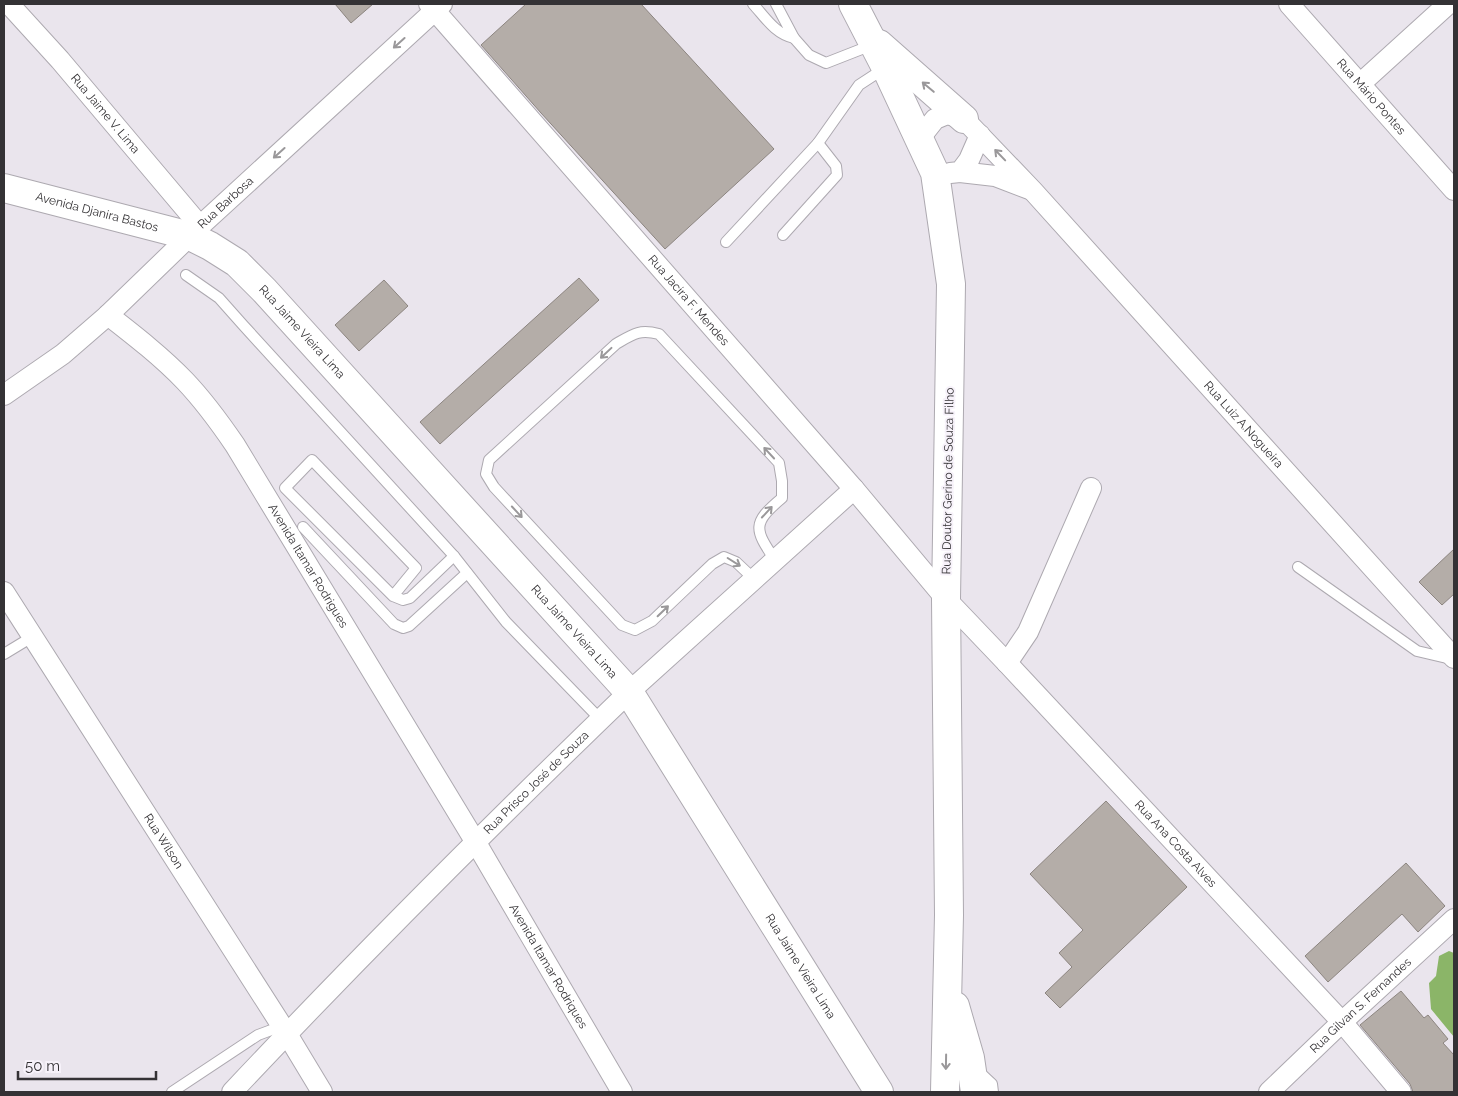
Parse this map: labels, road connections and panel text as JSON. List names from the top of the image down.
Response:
{
  "streets": {
    "main road": ["Avenida Djanira Bastos", "Rua Jaime Vieira Lima", "Rua Doutor Gerino de Souza Filho"],
    "street": [
      "Rua Mário Pontes",
      "Rua Jaime V. Lima",
      "Rua Barbosa",
      "Rua Jacira F. Mendes",
      "Rua Luiz A.Nogueira",
      "Avenida Itamar Rodrigues",
      "Rua Prisco José de Souza",
      "Rua Wilson",
      "Rua Ana Costa Alves",
      "Avenida Itamar Rodriques",
      "Rua Gilvan S. Fernandes"
    ]
  },
  "crossings": [
    ["Rua Jaime V. Lima", "Rua Barbosa"],
    ["Rua Jaime V. Lima", "Avenida Djanira Bastos"],
    ["Rua Jaime V. Lima", "Rua Jaime Vieira Lima"],
    ["Rua Barbosa", "Avenida Djanira Bastos"],
    ["Rua Barbosa", "Rua Jacira F. Mendes"],
    ["Rua Barbosa", "Rua Jaime Vieira Lima"],
    ["Rua Barbosa", "Avenida Itamar Rodrigues"],
    ["Avenida Djanira Bastos", "Rua Jaime Vieira Lima"],
    ["Rua Jacira F. Mendes", "Rua Doutor Gerino de Souza Filho"],
    ["Rua Jacira F. Mendes", "Rua Prisco José de Souza"],
    ["Rua Jacira F. Mendes", "Rua Ana Costa Alves"],
    ["Rua Jaime Vieira Lima", "Rua Prisco José de Souza"],
    ["Rua Luiz A.Nogueira", "Rua Doutor Gerino de Souza Filho"],
    ["Rua Doutor Gerino de Souza Filho", "Rua Ana Costa Alves"],
    ["Avenida Itamar Rodrigues", "Rua Prisco José de Souza"],
    ["Avenida Itamar Rodrigues", "Avenida Itamar Rodriques"],
    ["Rua Prisco José de Souza", "Rua Wilson"],
    ["Rua Prisco José de Souza", "Avenida Itamar Rodriques"],
    ["Rua Ana Costa Alves", "Rua Gilvan S. Fernandes"]
  ],
  "one_way": ["Rua Barbosa"],
  "scale_bar": "50 m"
}
